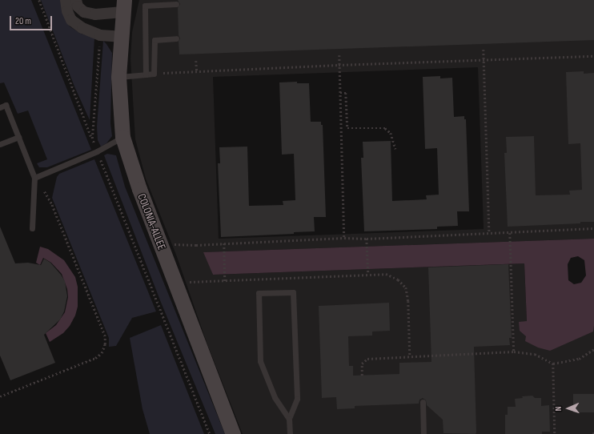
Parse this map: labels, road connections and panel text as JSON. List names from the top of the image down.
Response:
{
  "streets": {
    "main road": ["COLONIA-ALLEE"]
  },
  "scale_bar": "20 m",
  "north": "left"
}
